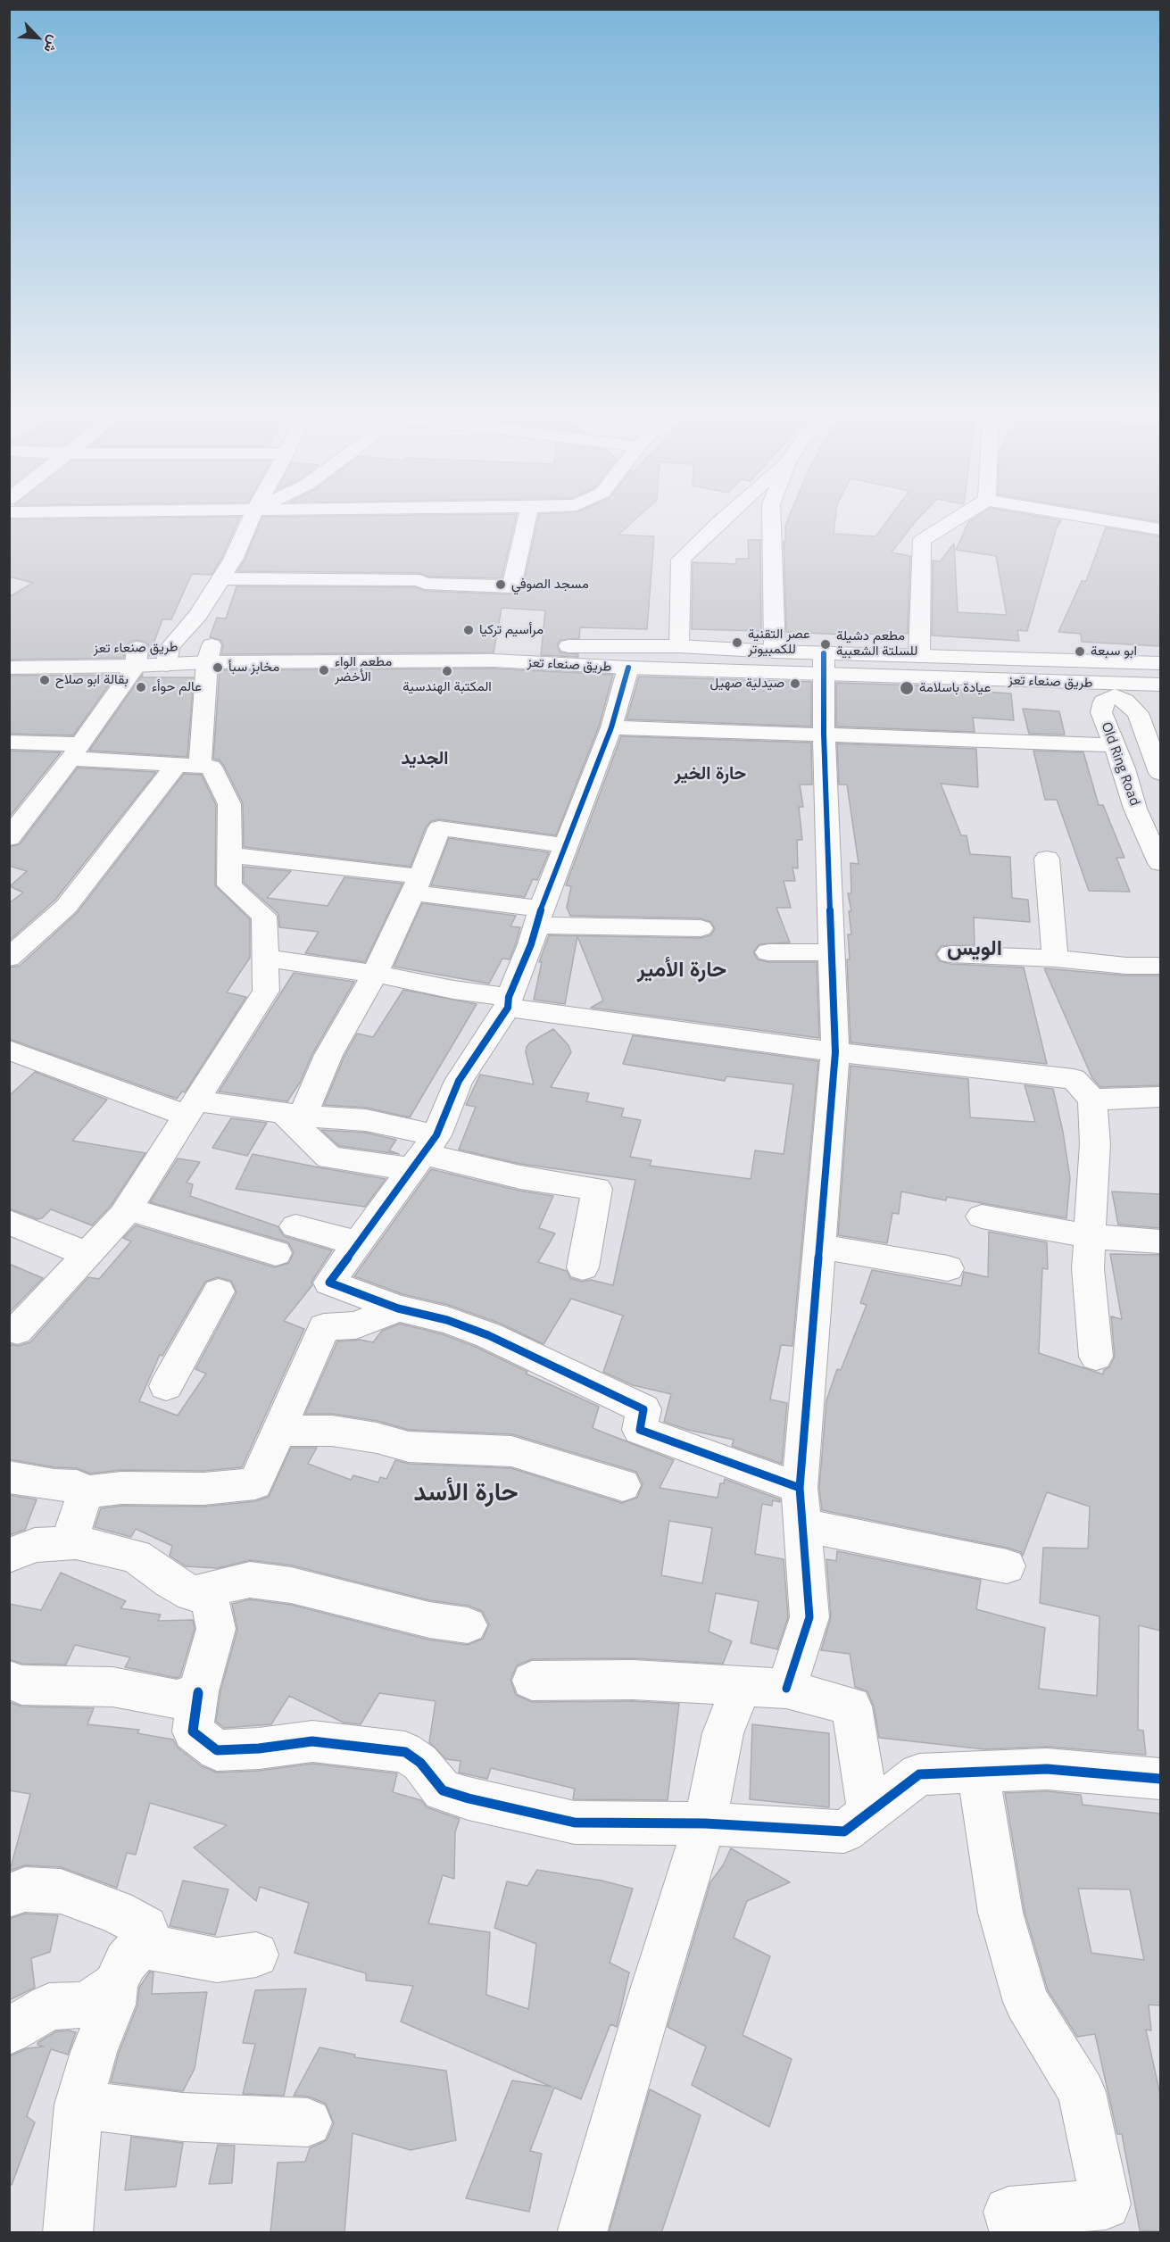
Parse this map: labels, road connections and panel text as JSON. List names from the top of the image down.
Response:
{
  "streets": {
    "main road": ["طريق صنعاء تعز", "Old Ring Road"]
  },
  "crossings": [
    ["طريق صنعاء تعز", "Old Ring Road"]
  ],
  "districts": [
    "الجديد",
    "حارة الخير",
    "الويس",
    "حارة الأمير",
    "حارة الأسد"
  ],
  "places": [
    "مسجد الصوفي",
    "مرأسيم تركيا",
    "عصر التقنية للكمبيوتر",
    "مطعم دشيلة للسلتة الشعبية",
    "ابو سبعة",
    "مخابز سبأ",
    "مطعم الواء الأخضر",
    "المكتبة الهندسية",
    "بقالة ابو صلاح",
    "صيدلية صهيل",
    "عالم حوأء",
    "عيادة باسلامة"
  ],
  "north": "bottom right"
}
